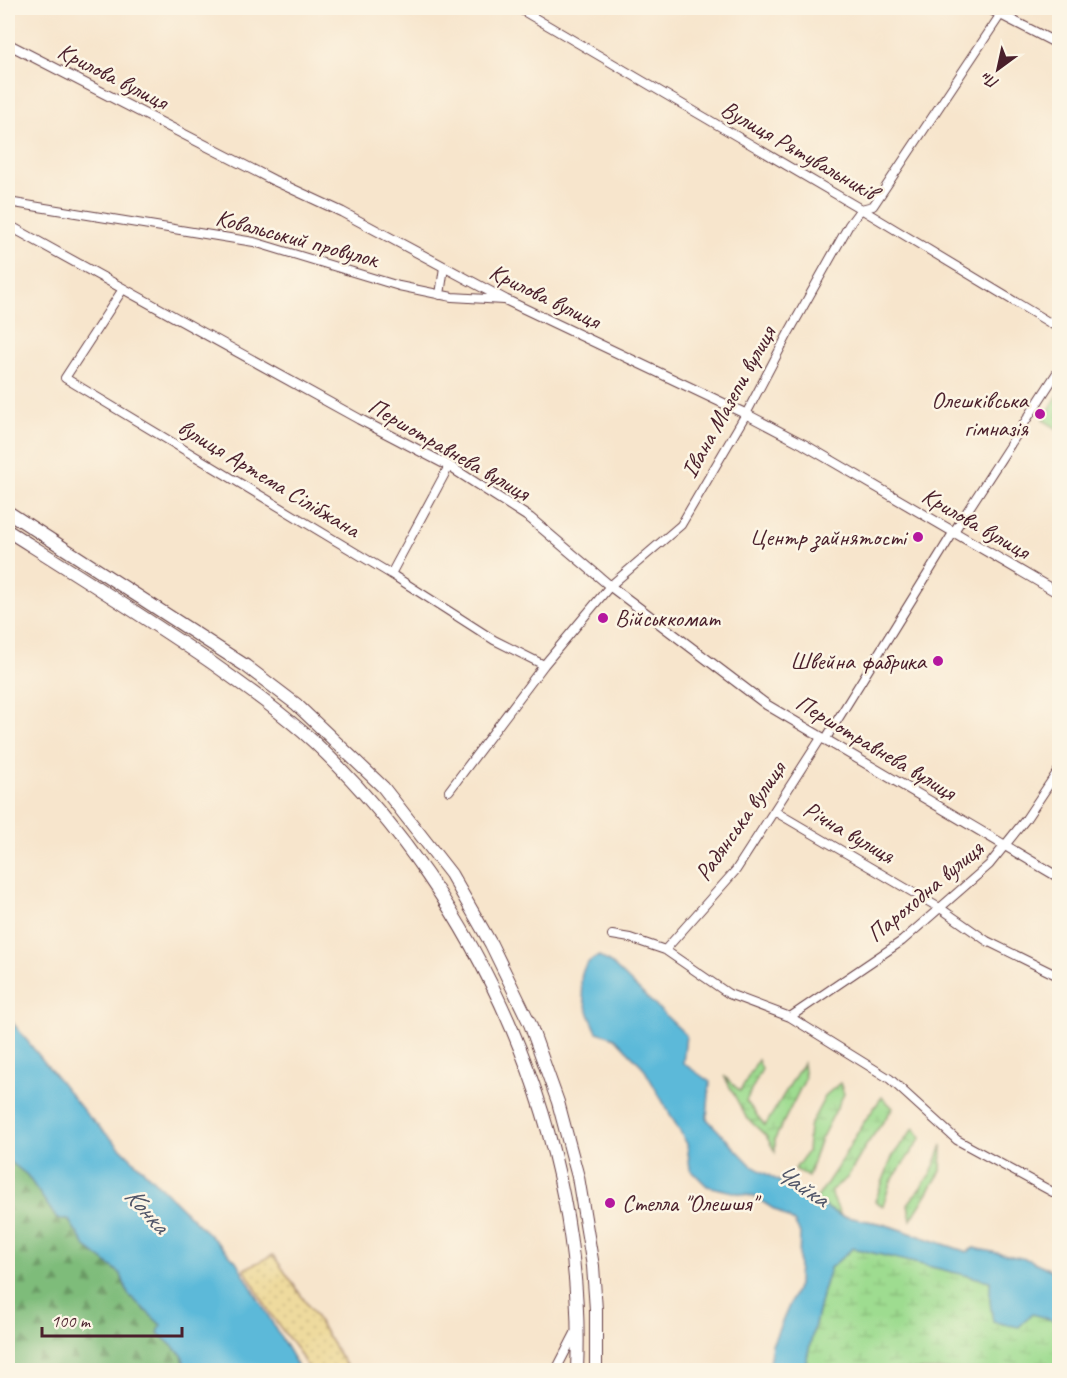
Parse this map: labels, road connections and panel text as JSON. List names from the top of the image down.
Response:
{
  "streets": {
    "street": [
      "Крилова вулиця",
      "Вулиця Рятувальників",
      "Ковальський провулок",
      "Івана Мазепи вулиця",
      "Першотравнева вулиця",
      "вулиця Артема Сілібжана",
      "Радянська вулиця",
      "Річна вулиця",
      "Пароходна вулиця"
    ]
  },
  "crossings": [
    ["Крилова вулиця", "Ковальський провулок"],
    ["Крилова вулиця", "Івана Мазепи вулиця"],
    ["Крилова вулиця", "Радянська вулиця"],
    ["Вулиця Рятувальників", "Івана Мазепи вулиця"],
    ["Івана Мазепи вулиця", "Першотравнева вулиця"],
    ["Івана Мазепи вулиця", "вулиця Артема Сілібжана"],
    ["Першотравнева вулиця", "вулиця Артема Сілібжана"],
    ["Першотравнева вулиця", "Радянська вулиця"],
    ["Першотравнева вулиця", "Пароходна вулиця"],
    ["Радянська вулиця", "Річна вулиця"],
    ["Річна вулиця", "Пароходна вулиця"]
  ],
  "water": ["Чайка", "Конка"],
  "places": [
    "Олешківська гімназія",
    "Центр зайнятості",
    "Військкомат",
    "Швейна фабрика",
    "Стелла \"Олешшя\""
  ],
  "scale_bar": "100 m",
  "north": "bottom left"
}
